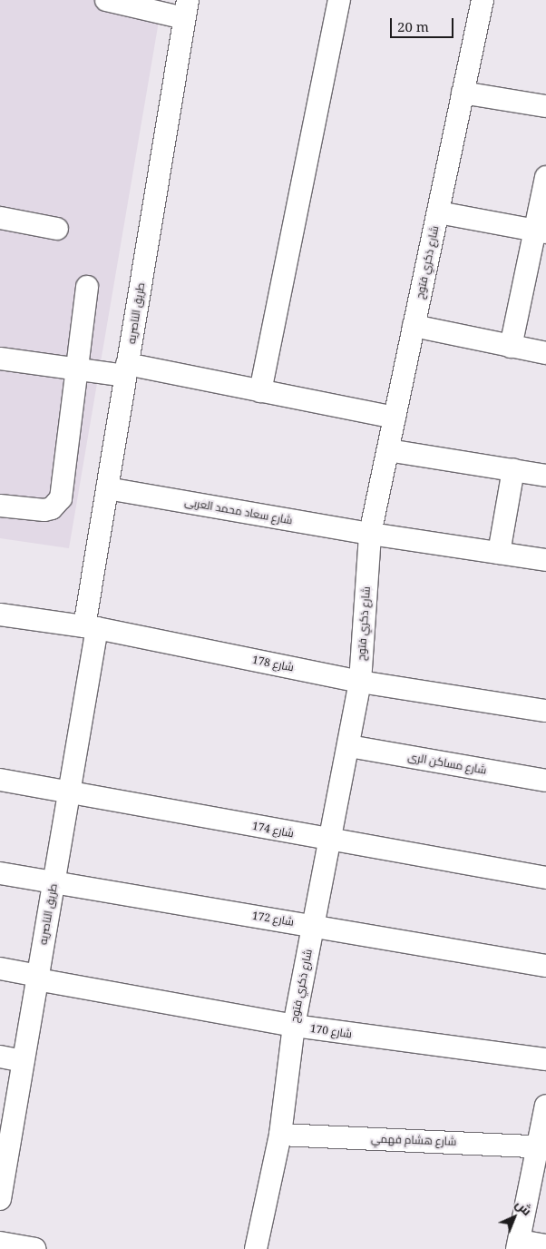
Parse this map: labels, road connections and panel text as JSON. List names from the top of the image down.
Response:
{
  "streets": {
    "street": [
      "شارع ذكري فتوح",
      "طريق الناصريه",
      "شارع سعاد محمد العربى",
      "شارع 178",
      "شارع مساكن الرى",
      "شارع 174",
      "شارع 172",
      "شارع 170",
      "شارع هشام فهمي"
    ]
  },
  "crossings": [
    ["شارع ذكري فتوح", "شارع سعاد محمد العربى"],
    ["شارع ذكري فتوح", "شارع 178"],
    ["شارع ذكري فتوح", "شارع مساكن الرى"],
    ["شارع ذكري فتوح", "شارع 174"],
    ["شارع ذكري فتوح", "شارع 172"],
    ["شارع ذكري فتوح", "شارع 170"],
    ["شارع ذكري فتوح", "شارع هشام فهمي"],
    ["طريق الناصريه", "شارع سعاد محمد العربى"],
    ["طريق الناصريه", "شارع 178"],
    ["طريق الناصريه", "شارع 174"],
    ["طريق الناصريه", "شارع 172"],
    ["طريق الناصريه", "شارع 170"]
  ],
  "scale_bar": "20 m",
  "north": "top right"
}
